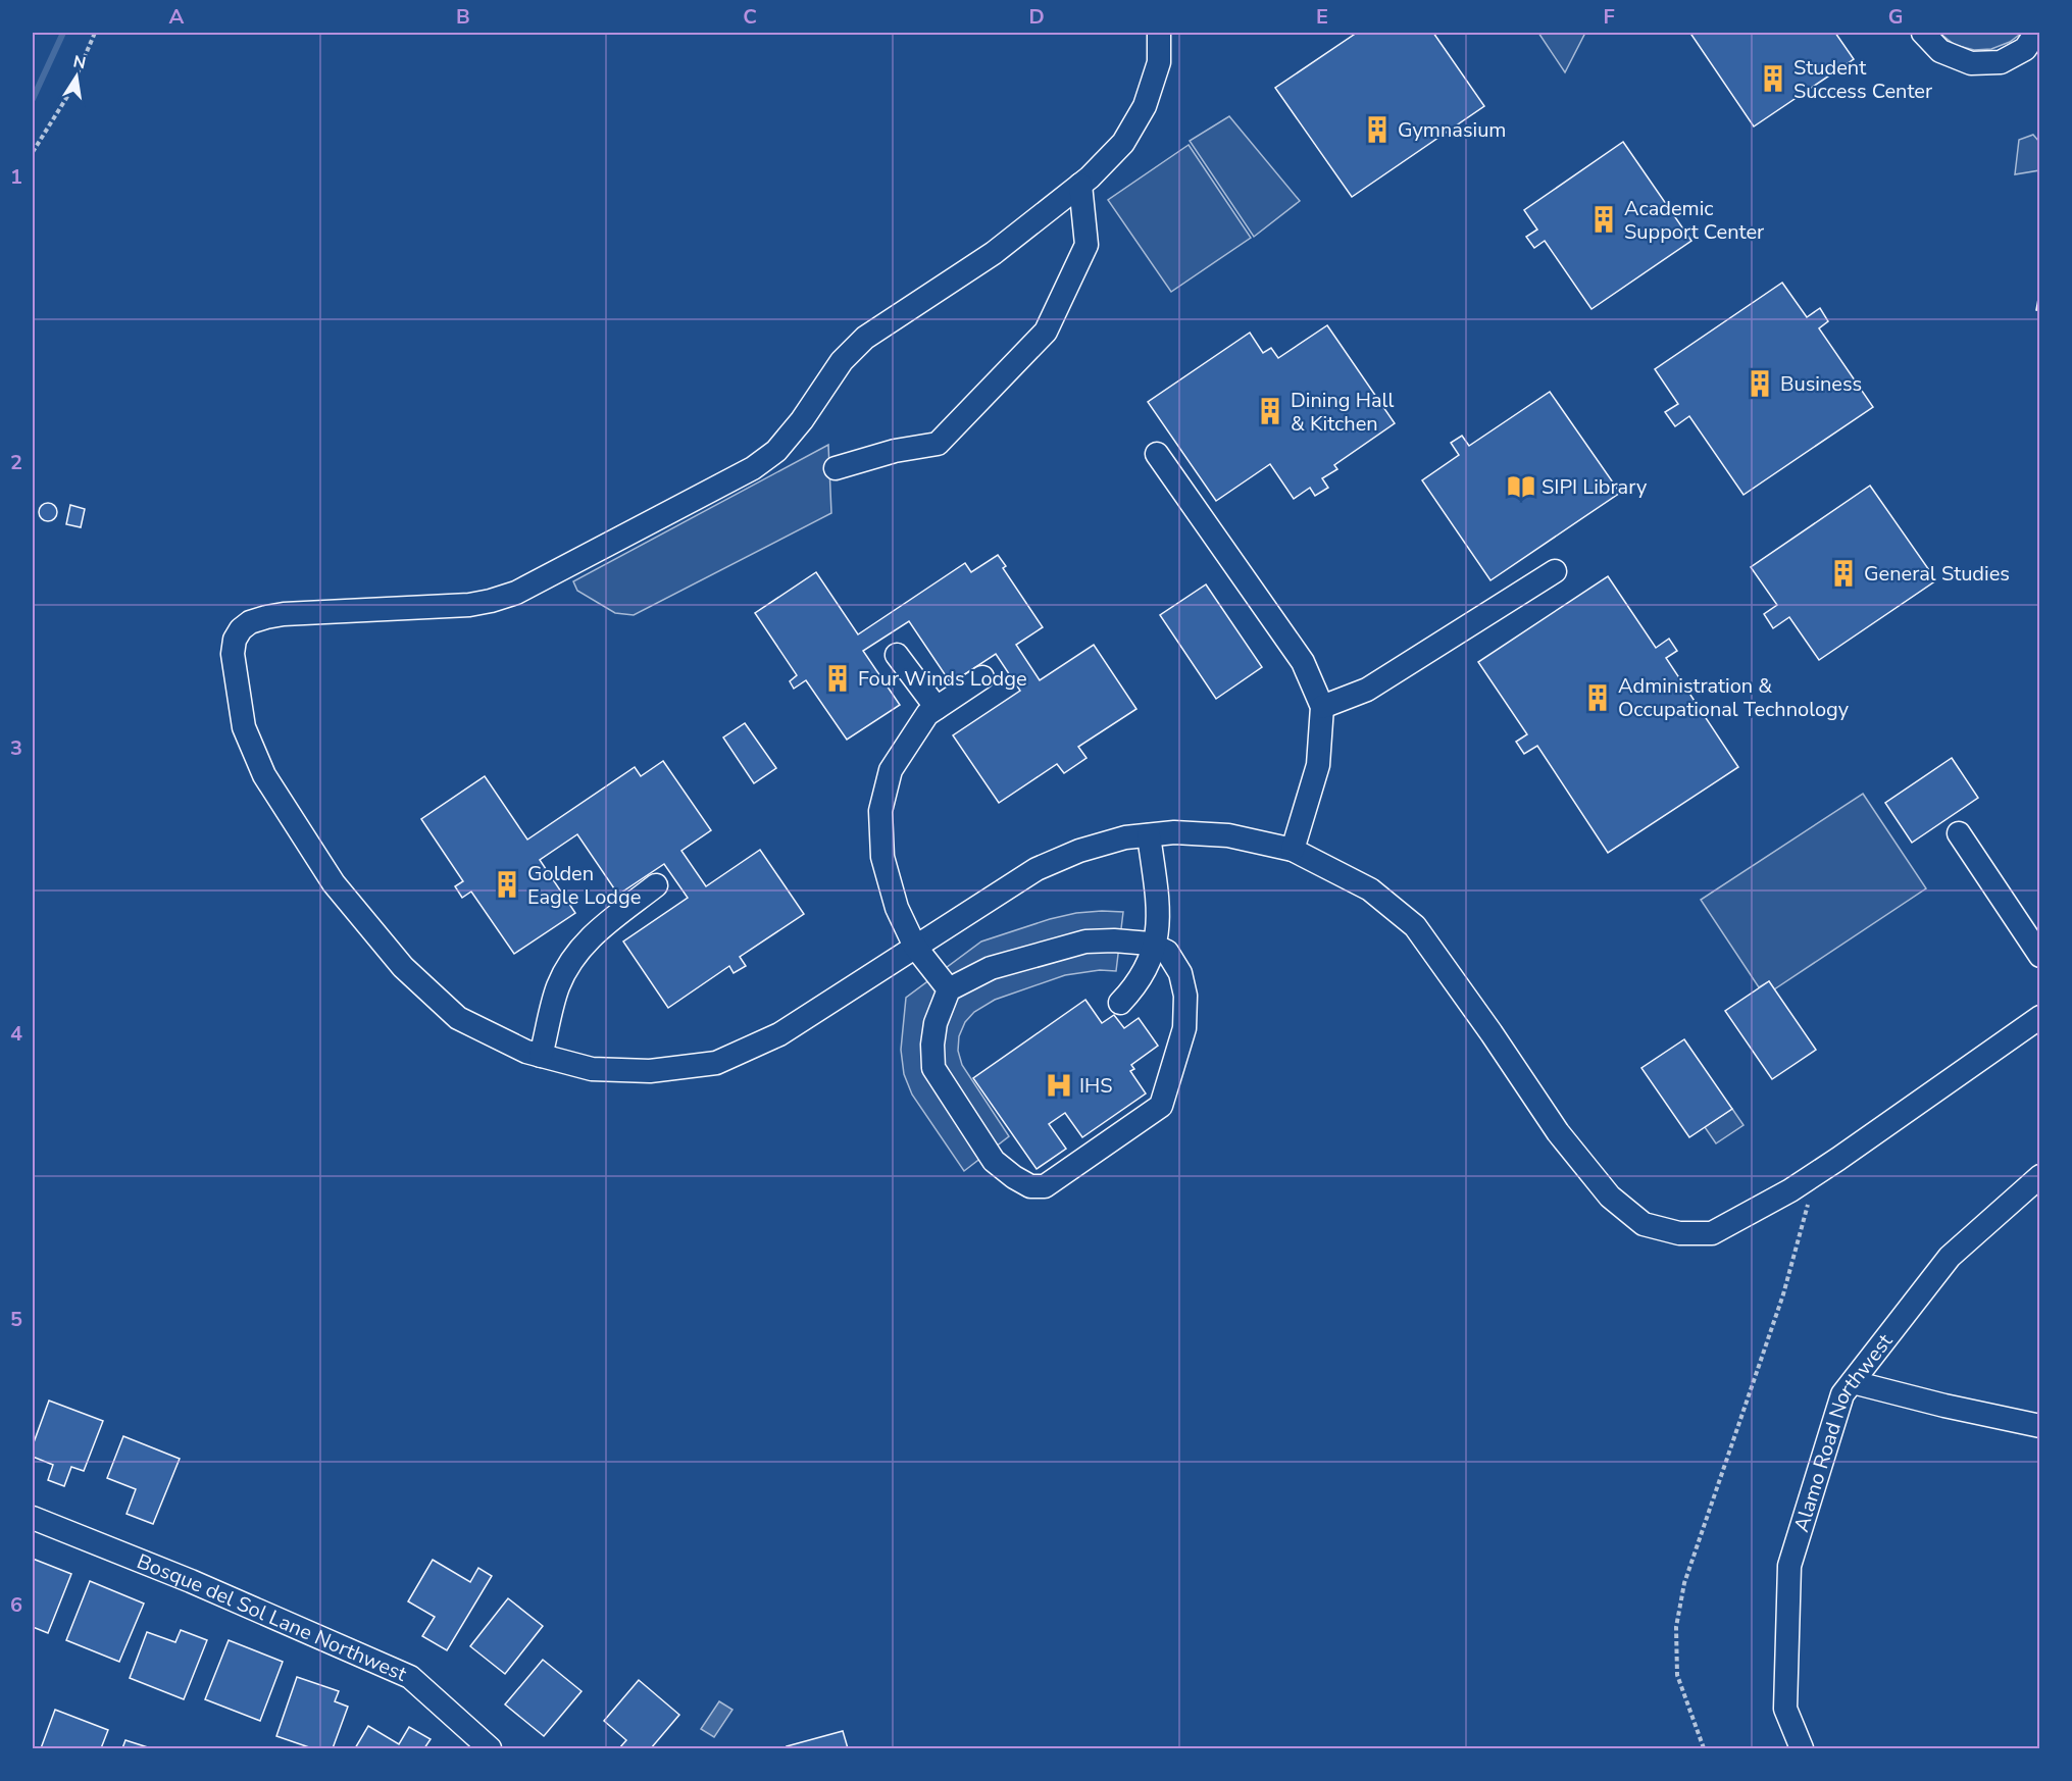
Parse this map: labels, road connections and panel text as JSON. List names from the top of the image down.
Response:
{
  "streets": {
    "street": ["Alamo Road Northwest", "Bosque del Sol Lane Northwest"]
  },
  "places": {
    "building": [
      "Student Success Center",
      "Gymnasium",
      "Academic Support Center",
      "Business",
      "Dining Hall & Kitchen",
      "General Studies",
      "Four Winds Lodge",
      "Administration & Occupational Technology",
      "Golden Eagle Lodge"
    ],
    "library": ["SIPI Library"],
    "hospital": ["IHS"]
  },
  "north": "top",
  "grid": {
    "columns": [
      "A",
      "B",
      "C",
      "D",
      "E",
      "F",
      "G"
    ],
    "rows": [
      "1",
      "2",
      "3",
      "4",
      "5",
      "6"
    ]
  }
}
